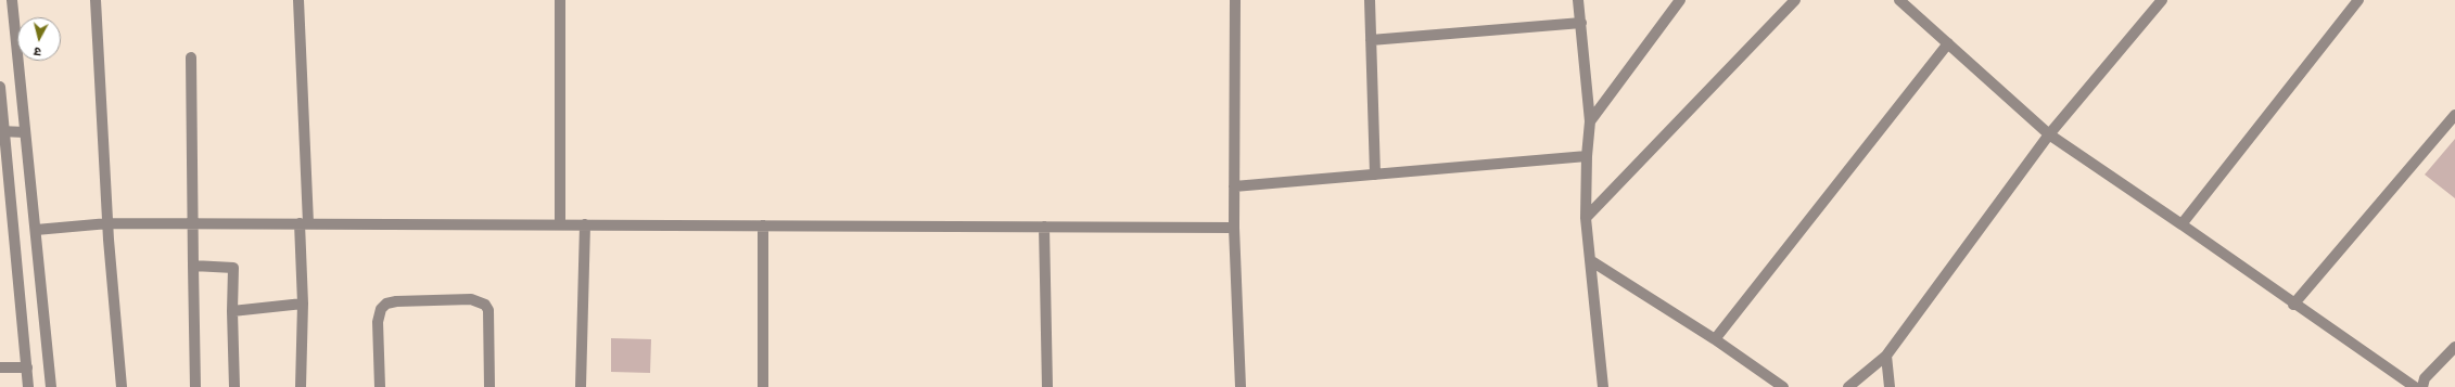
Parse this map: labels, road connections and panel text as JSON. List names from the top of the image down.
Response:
{
  "north": "bottom"
}
